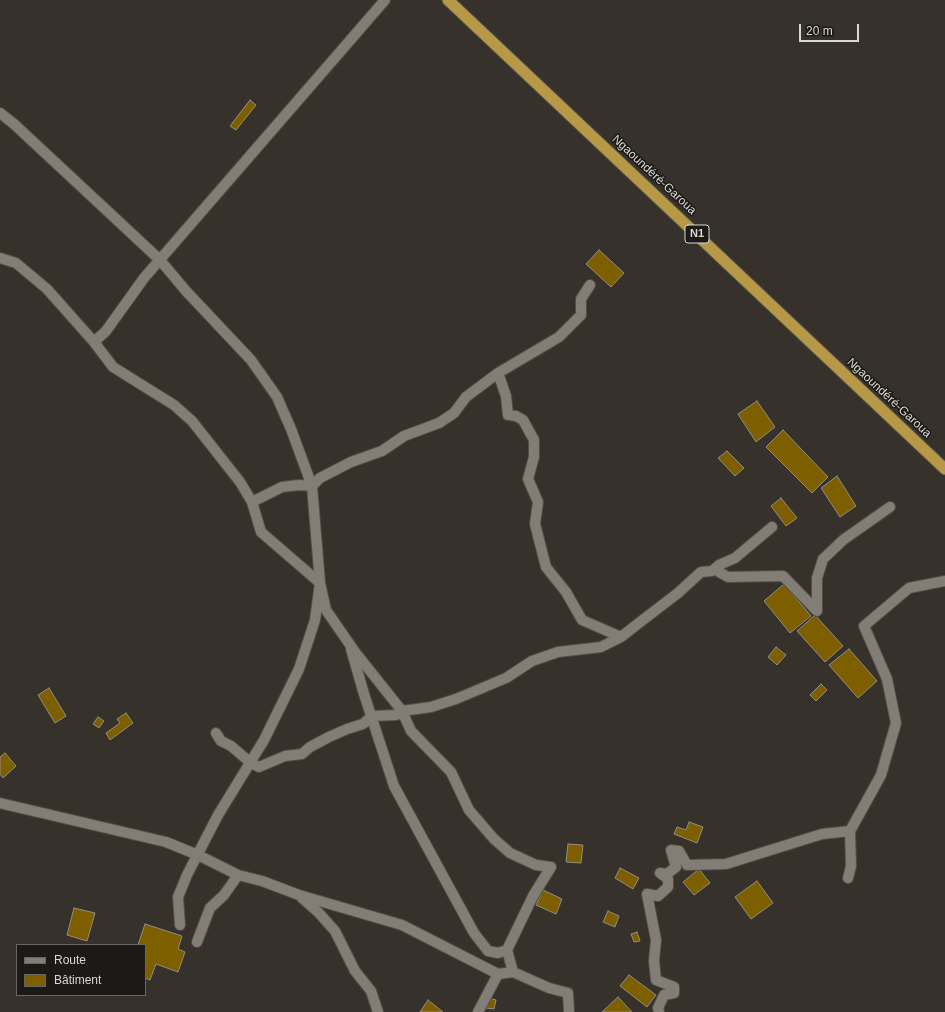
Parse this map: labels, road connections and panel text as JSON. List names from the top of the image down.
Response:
{
  "streets": {
    "highway": ["Ngaoundéré-Garoua", "N1"]
  },
  "legend": ["Route", "Bâtiment"],
  "scale_bar": "20 m"
}
